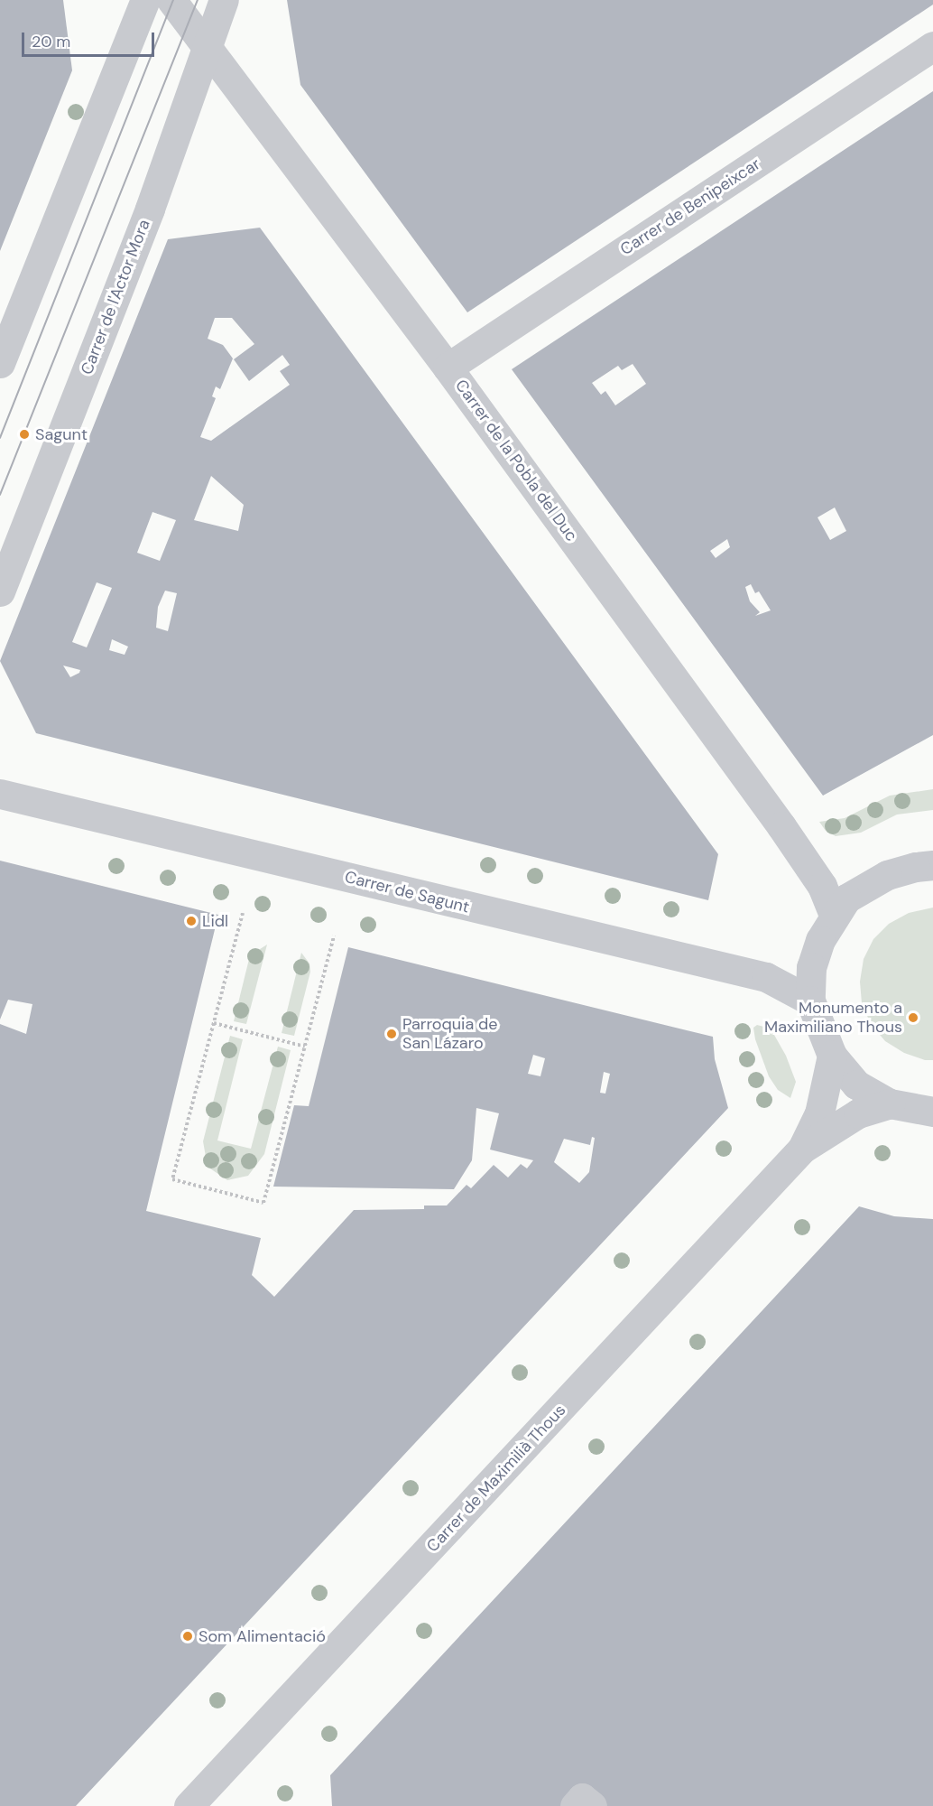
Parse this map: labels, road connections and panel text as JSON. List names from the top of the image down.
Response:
{
  "streets": {
    "street": [
      "Carrer de Benipeixcar",
      "Carrer de l'Actor Mora",
      "Carrer de la Pobla del Duc",
      "Carrer de Sagunt",
      "Carrer de Maximilià Thous"
    ]
  },
  "crossings": [
    ["Carrer de Benipeixcar", "Carrer de la Pobla del Duc"],
    ["Carrer de l'Actor Mora", "Carrer de la Pobla del Duc"]
  ],
  "places": [
    "Sagunt",
    "Lidl",
    "Monumento a Maximiliano Thous",
    "Parroquia de San Lázaro",
    "Som Alimentació"
  ],
  "scale_bar": "20 m"
}
